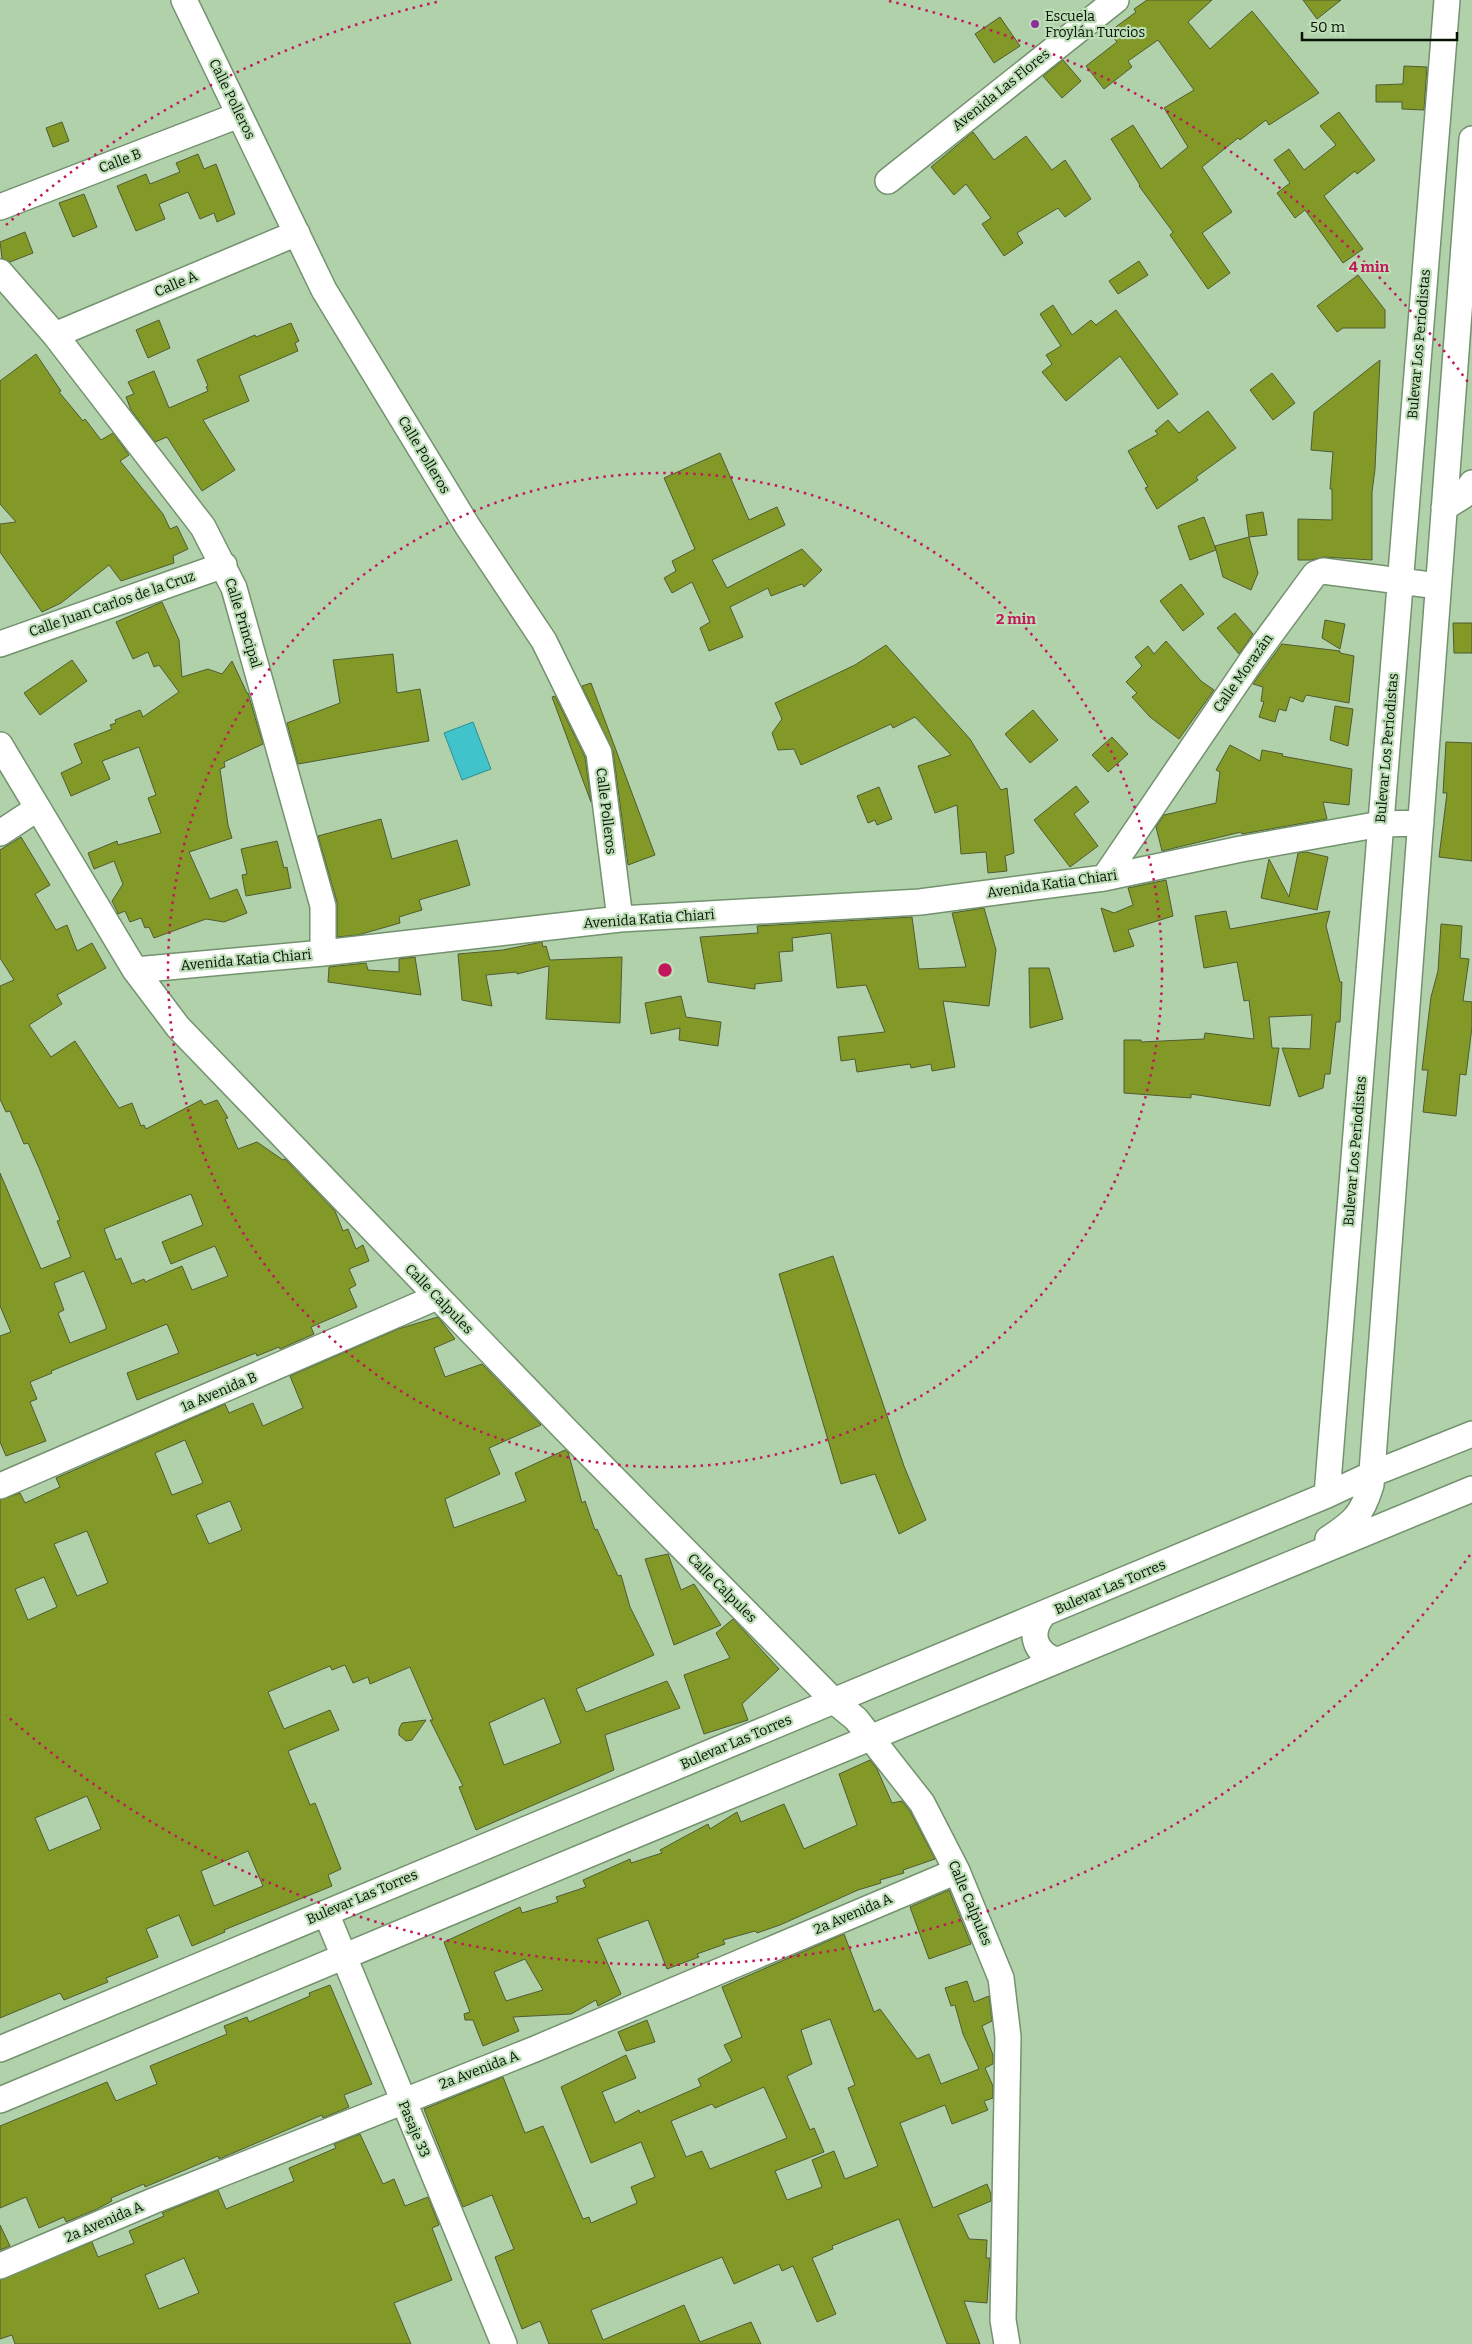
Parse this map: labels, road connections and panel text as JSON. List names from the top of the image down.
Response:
{
  "streets": {
    "street": [
      "Avenida Las Flores",
      "Calle Polleros",
      "Calle B",
      "Calle A",
      "Bulevar Los Periodistas",
      "Calle Juan Carlos de la Cruz",
      "Calle Principal",
      "Calle Morazán",
      "Avenida Katia Chiari",
      "Calle Calpules",
      "1a Avenida B",
      "Bulevar Las Torres",
      "2a Avenida A",
      "Pasaje 33"
    ]
  },
  "crossings": [
    ["Calle Polleros", "Calle B"],
    ["Calle Polleros", "Calle A"],
    ["Calle Polleros", "Avenida Katia Chiari"],
    ["Calle A", "Calle Principal"],
    ["Bulevar Los Periodistas", "Calle Morazán"],
    ["Bulevar Los Periodistas", "Avenida Katia Chiari"],
    ["Bulevar Los Periodistas", "Bulevar Las Torres"],
    ["Calle Juan Carlos de la Cruz", "Calle Principal"],
    ["Calle Principal", "Avenida Katia Chiari"],
    ["Calle Morazán", "Avenida Katia Chiari"],
    ["Avenida Katia Chiari", "Calle Calpules"],
    ["Calle Calpules", "1a Avenida B"],
    ["Calle Calpules", "Bulevar Las Torres"],
    ["Calle Calpules", "2a Avenida A"],
    ["Bulevar Las Torres", "Pasaje 33"],
    ["2a Avenida A", "Pasaje 33"]
  ],
  "places": ["Escuela Froylán Turcios"],
  "scale_bar": "50 m",
  "rings": ["4 min", "2 min"]
}
